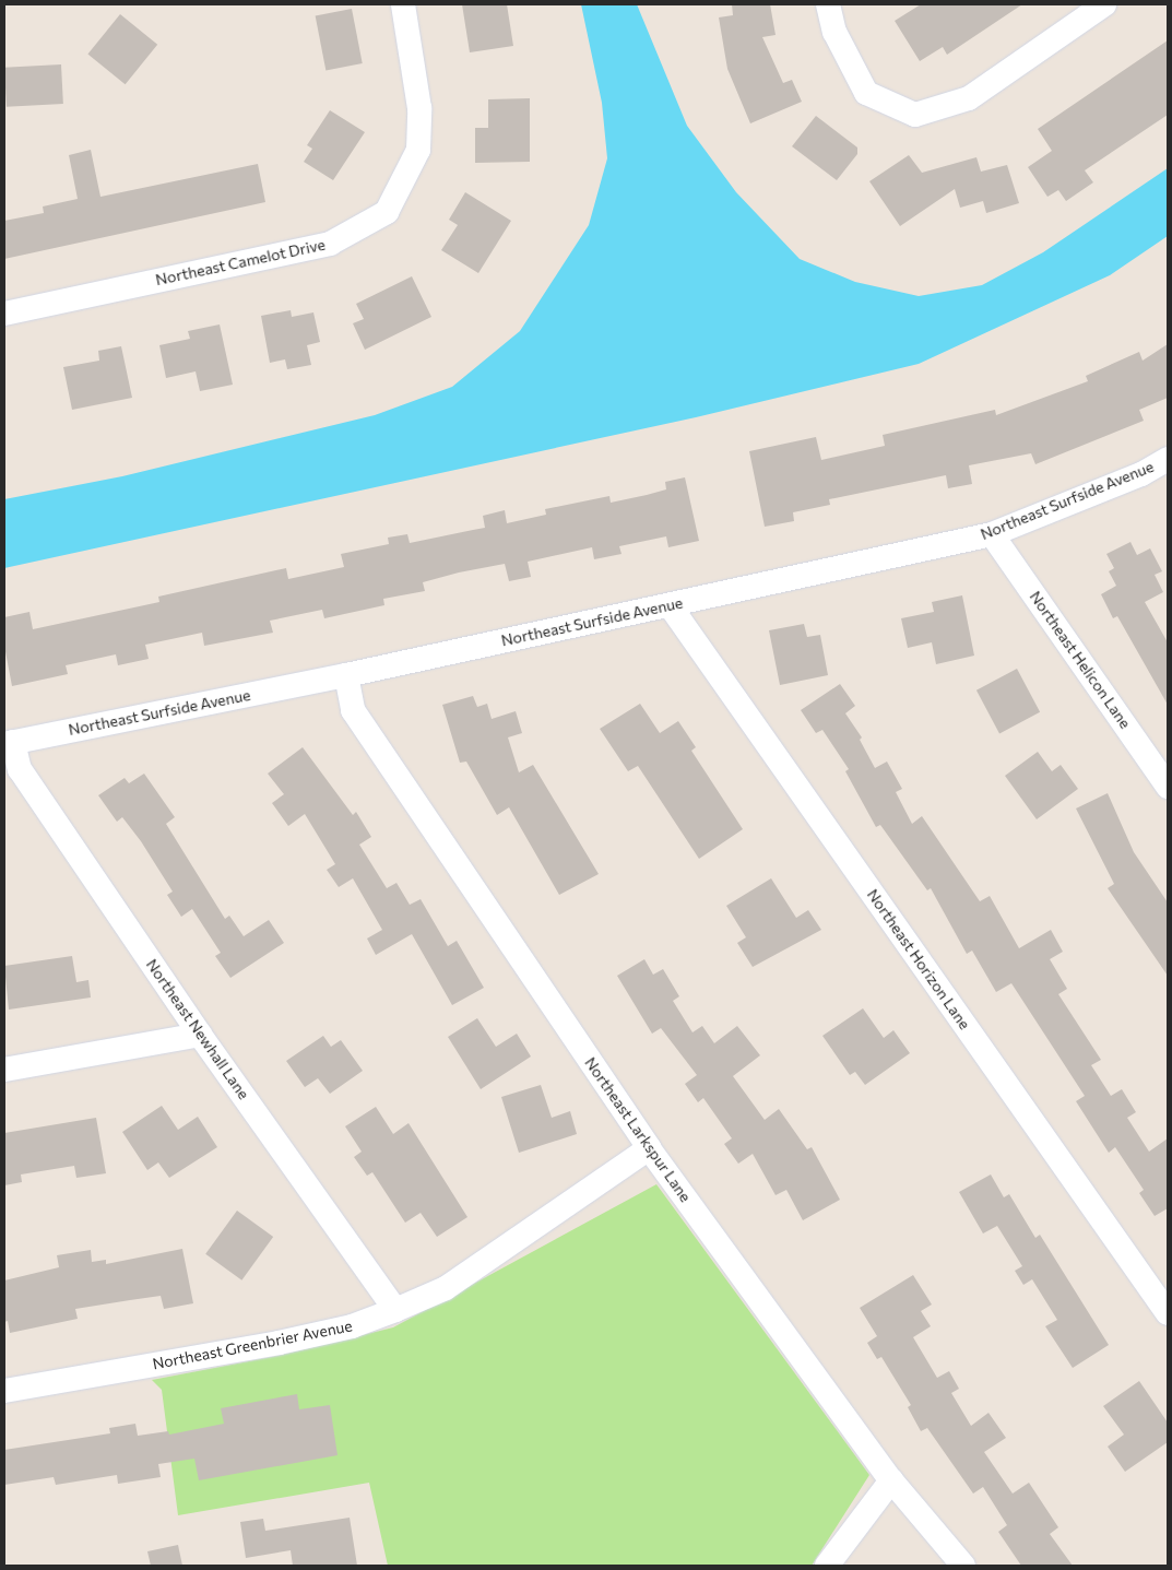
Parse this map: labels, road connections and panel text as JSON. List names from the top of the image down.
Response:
{
  "streets": {
    "street": [
      "Northeast Camelot Drive",
      "Northeast Surfside Avenue",
      "Northeast Helicon Lane",
      "Northeast Horizon Lane",
      "Northeast Newhall Lane",
      "Northeast Larkspur Lane",
      "Northeast Greenbrier Avenue"
    ]
  },
  "crossings": [
    ["Northeast Surfside Avenue", "Northeast Helicon Lane"],
    ["Northeast Surfside Avenue", "Northeast Horizon Lane"],
    ["Northeast Surfside Avenue", "Northeast Newhall Lane"],
    ["Northeast Surfside Avenue", "Northeast Larkspur Lane"],
    ["Northeast Newhall Lane", "Northeast Greenbrier Avenue"],
    ["Northeast Larkspur Lane", "Northeast Greenbrier Avenue"]
  ]
}
